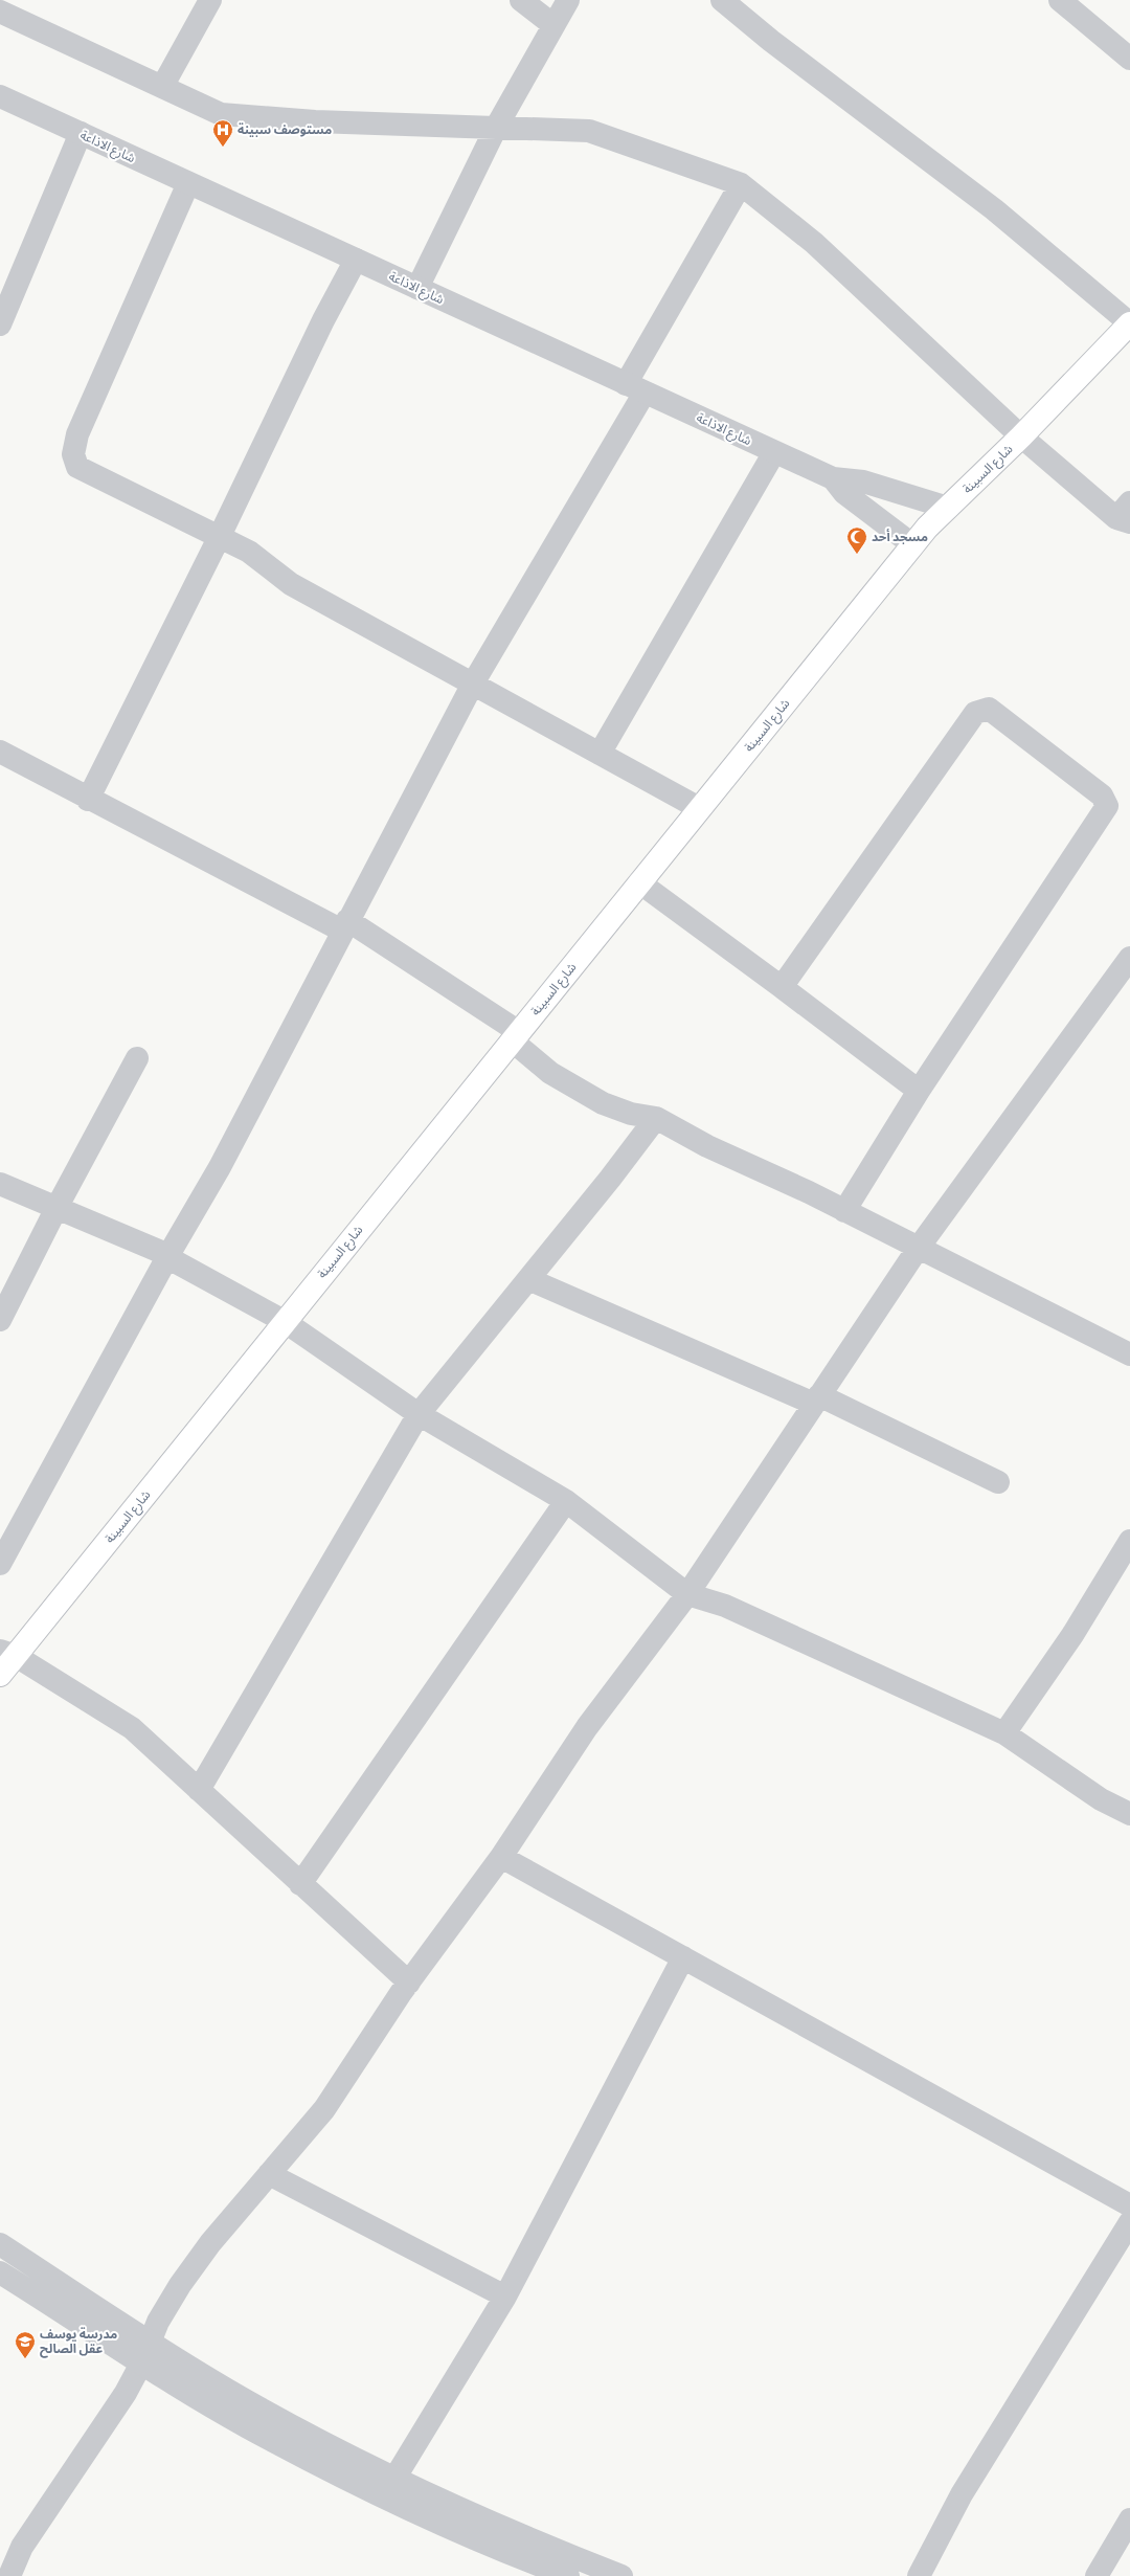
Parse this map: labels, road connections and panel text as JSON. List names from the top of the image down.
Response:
{
  "streets": {
    "main road": ["شارع السبينة"],
    "street": ["شارع الاذاعة"]
  },
  "crossings": [
    ["شارع الاذاعة", "شارع السبينة"]
  ],
  "places": {
    "hospital": ["مستوصف سبينة"],
    "mosque": ["مسجد أحد"],
    "school or university": ["مدرسة يوسف عقل الصالح"]
  }
}
